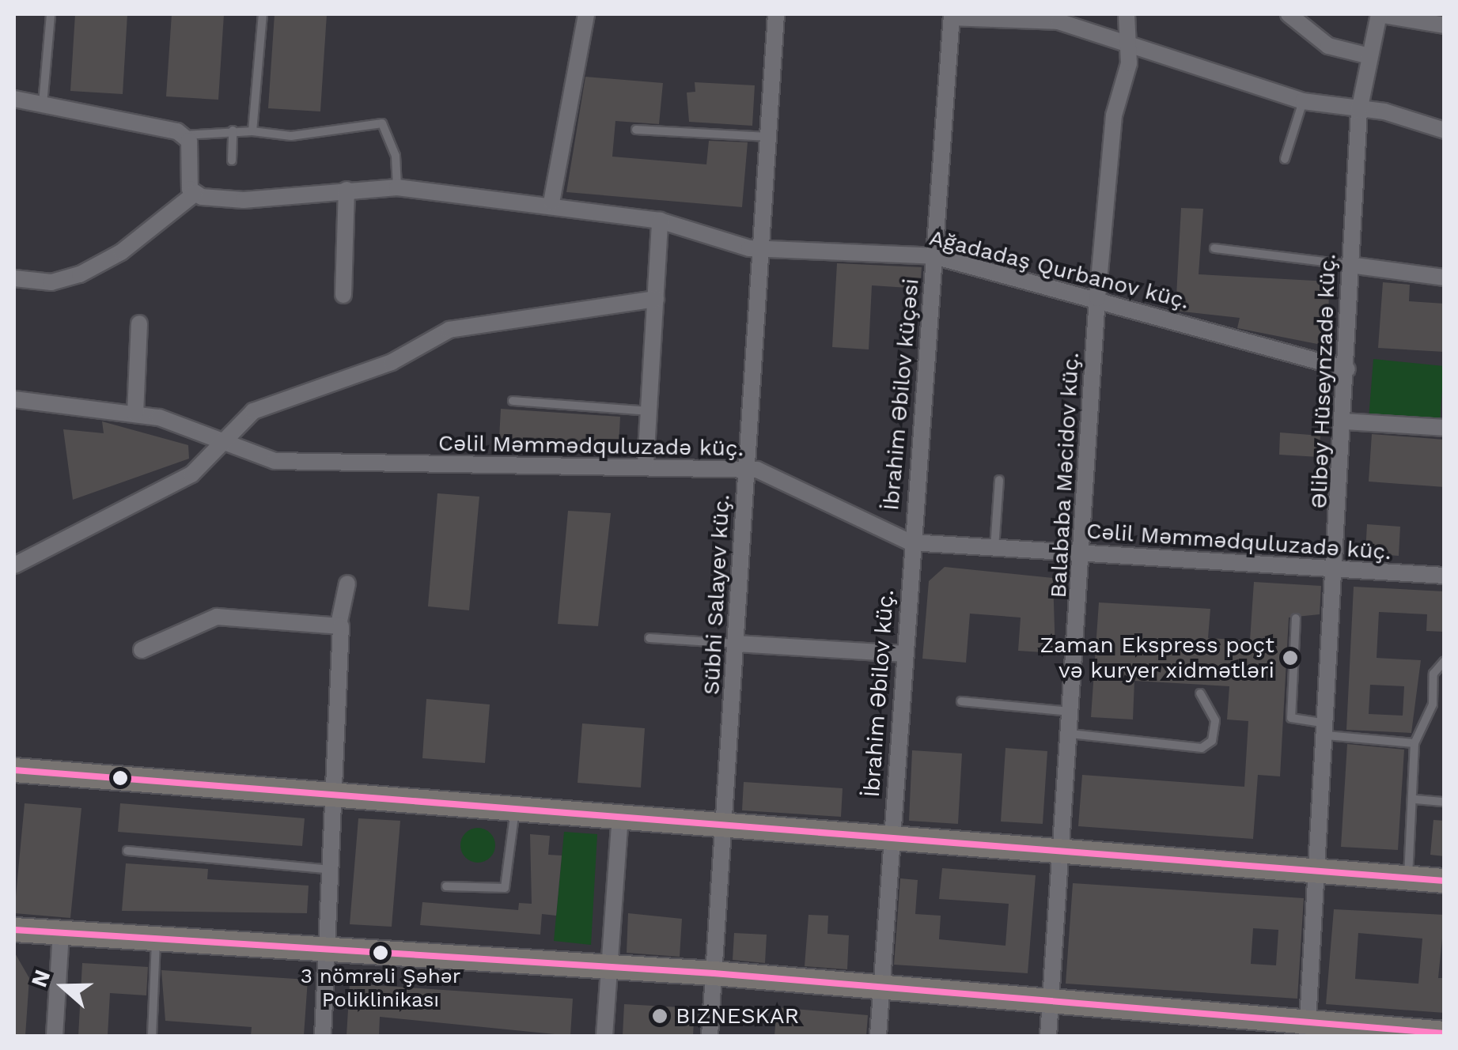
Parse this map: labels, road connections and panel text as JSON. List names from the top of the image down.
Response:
{
  "streets": {
    "street": [
      "Ağadadaş Qurbanov küç.",
      "Əlibəy Hüseynzadə küç.",
      "İbrahim Əbilov küçəsi",
      "Cəlil Məmmədquluzadə küç.",
      "Balababa Məcidov küç.",
      "Sübhi Salayev küç.",
      "İbrahim Əbilov küç."
    ]
  },
  "crossings": [
    ["Ağadadaş Qurbanov küç.", "Əlibəy Hüseynzadə küç."],
    ["Ağadadaş Qurbanov küç.", "İbrahim Əbilov küçəsi"],
    ["Ağadadaş Qurbanov küç.", "Balababa Məcidov küç."],
    ["Ağadadaş Qurbanov küç.", "Sübhi Salayev küç."],
    ["Əlibəy Hüseynzadə küç.", "Cəlil Məmmədquluzadə küç."],
    ["İbrahim Əbilov küçəsi", "Cəlil Məmmədquluzadə küç."],
    ["İbrahim Əbilov küçəsi", "İbrahim Əbilov küç."],
    ["Cəlil Məmmədquluzadə küç.", "Balababa Məcidov küç."],
    ["Cəlil Məmmədquluzadə küç.", "Sübhi Salayev küç."],
    ["Cəlil Məmmədquluzadə küç.", "İbrahim Əbilov küç."]
  ],
  "places": ["Zaman Ekspress poçt və kuryer xidmətləri", "3 nömrəli Şəhər Poliklinikası", "BIZNESKAR"],
  "north": "left"
}
